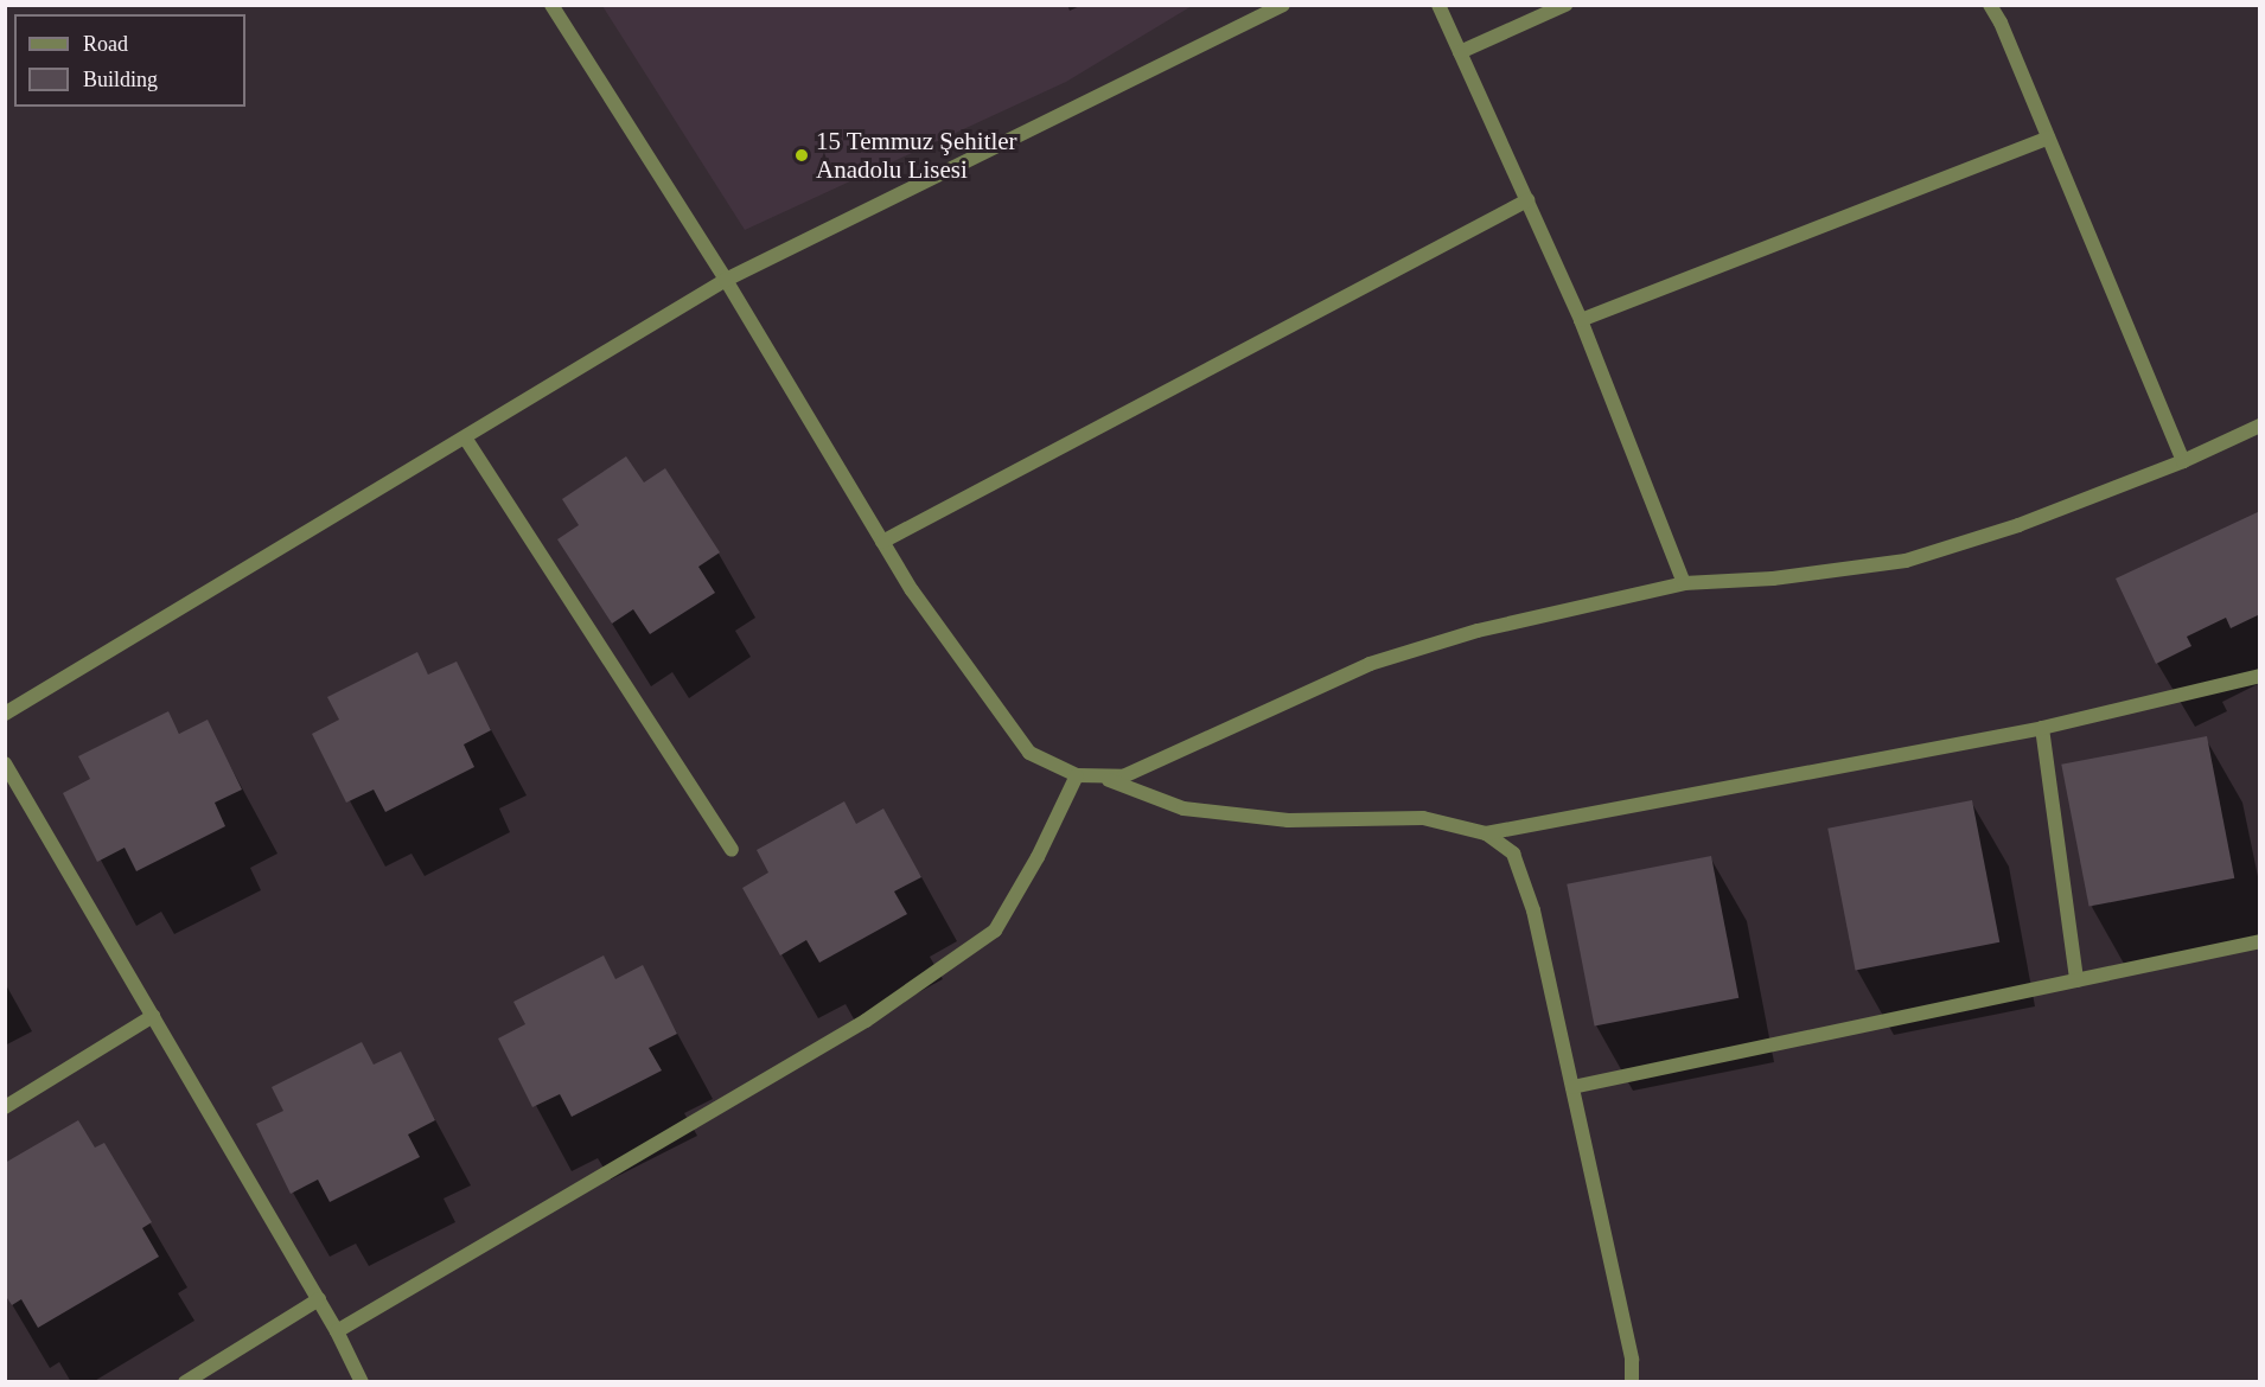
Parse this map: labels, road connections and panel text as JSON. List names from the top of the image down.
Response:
{
  "places": ["15 Temmuz Şehitler Anadolu Lisesi"],
  "legend": ["Road", "Building"]
}
